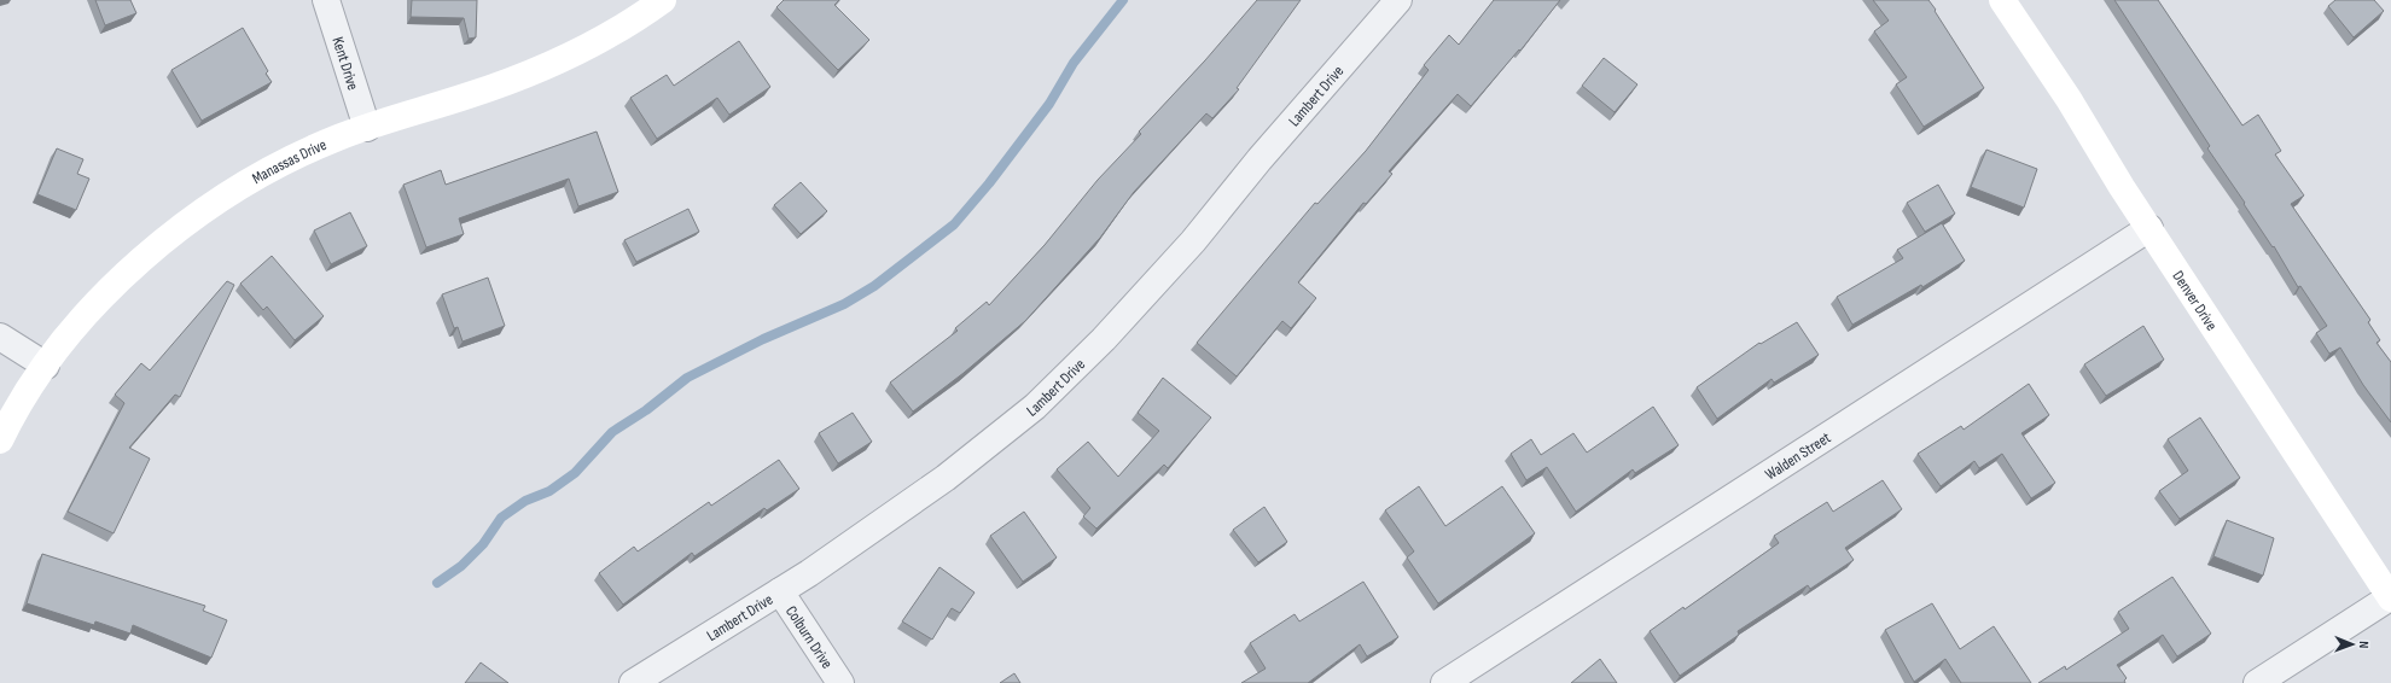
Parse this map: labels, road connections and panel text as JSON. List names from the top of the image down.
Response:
{
  "streets": {
    "main road": ["Manassas Drive", "Denver Drive"],
    "street": [
      "Kent Drive",
      "Lambert Drive",
      "Walden Street",
      "Colburn Drive"
    ]
  },
  "crossings": [
    ["Kent Drive", "Manassas Drive"],
    ["Lambert Drive", "Colburn Drive"],
    ["Denver Drive", "Walden Street"]
  ],
  "north": "right"
}
